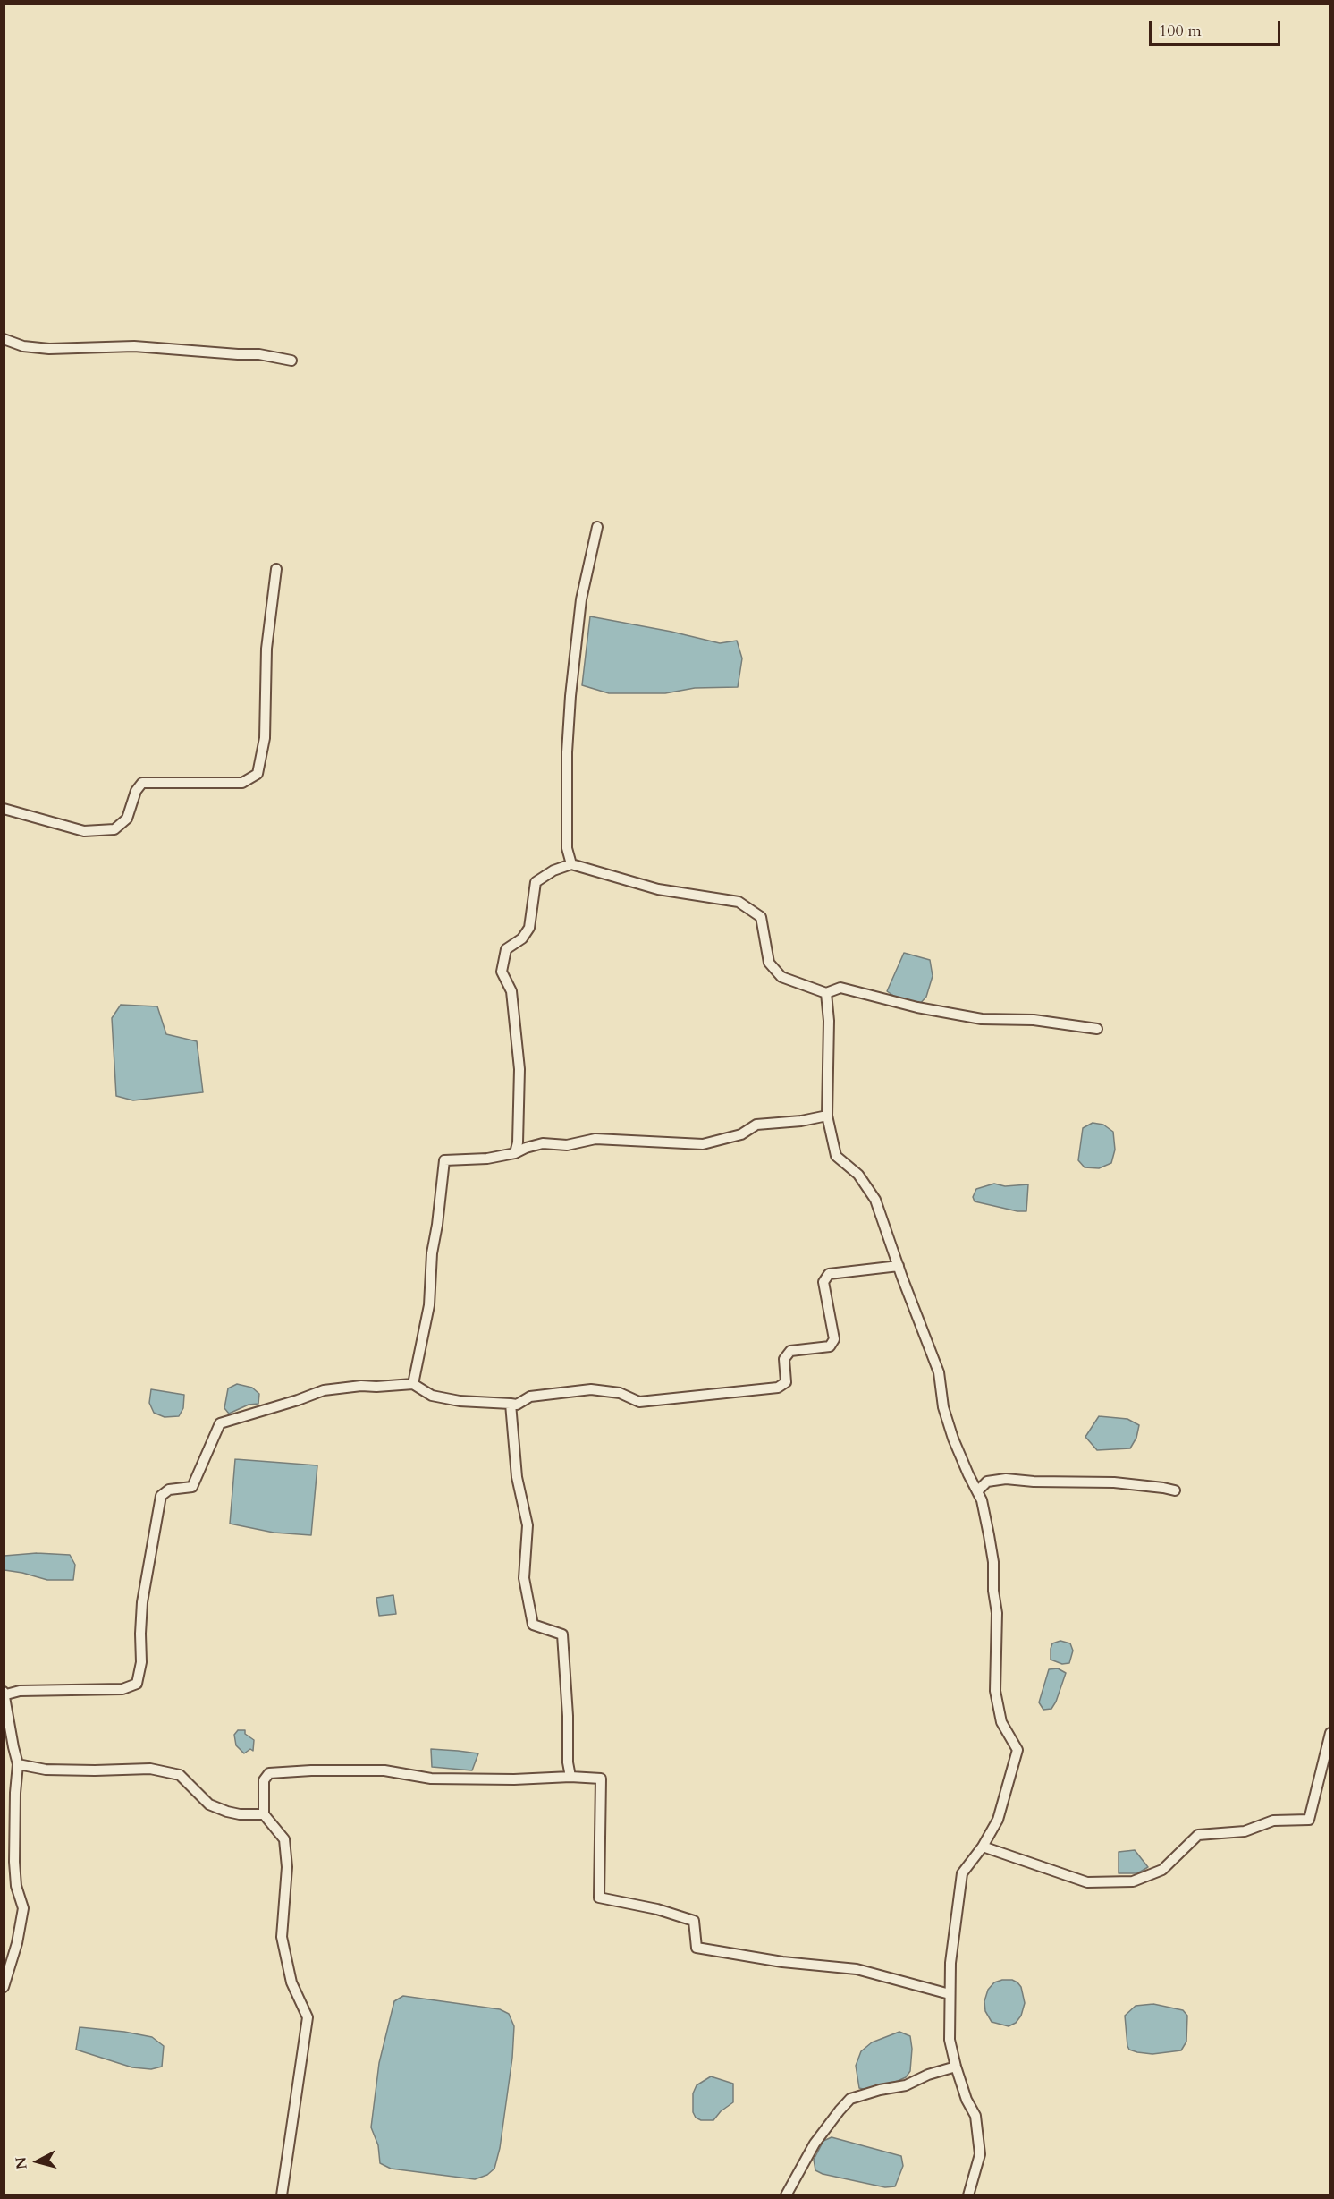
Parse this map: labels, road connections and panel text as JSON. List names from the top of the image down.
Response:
{
  "scale_bar": "100 m",
  "north": "left"
}
